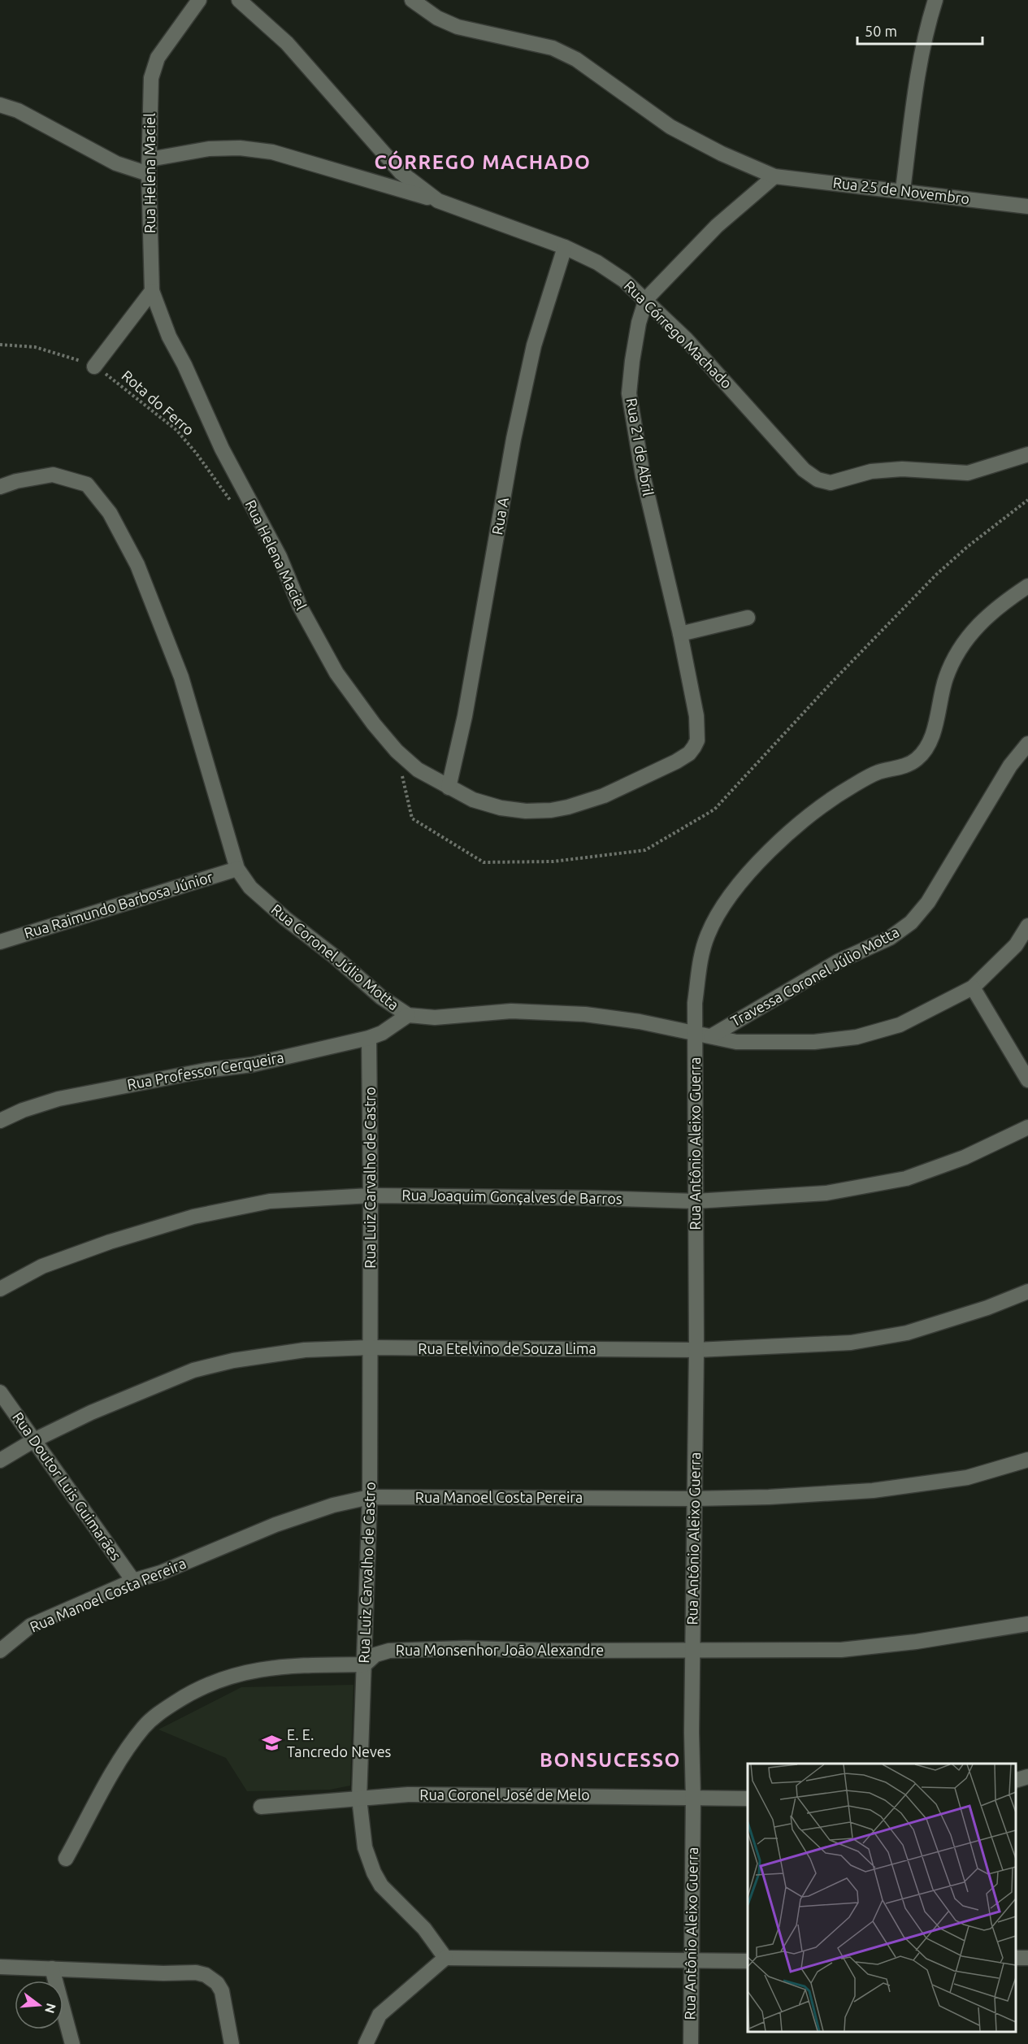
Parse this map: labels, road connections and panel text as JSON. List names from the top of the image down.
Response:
{
  "streets": {
    "street": [
      "Rua Helena Maciel",
      "Rua 25 de Novembro",
      "Rua Córrego Machado",
      "Rua 21 de Abril",
      "Rua A",
      "Rua Raimundo Barbosa Júnior",
      "Rua Coronel Júlio Motta",
      "Travessa Coronel Júlio Motta",
      "Rua Professor Cerqueira",
      "Rua Antônio Aleixo Guerra",
      "Rua Luiz Carvalho de Castro",
      "Rua Joaquim Gonçalves de Barros",
      "Rua Etelvino de Souza Lima",
      "Rua Doutor Luis Guimarães",
      "Rua Manoel Costa Pereira",
      "Rua Monsenhor João Alexandre",
      "Rua Coronel José de Melo"
    ],
    "path": ["Rota do Ferro"]
  },
  "crossings": [
    ["Rua Helena Maciel", "Rua 21 de Abril"],
    ["Rua Helena Maciel", "Rua A"],
    ["Rua 25 de Novembro", "Rua 21 de Abril"],
    ["Rua Córrego Machado", "Rua 21 de Abril"],
    ["Rua Córrego Machado", "Rua A"],
    ["Rua Raimundo Barbosa Júnior", "Rua Coronel Júlio Motta"],
    ["Rua Coronel Júlio Motta", "Travessa Coronel Júlio Motta"],
    ["Rua Coronel Júlio Motta", "Rua Professor Cerqueira"],
    ["Rua Coronel Júlio Motta", "Rua Antônio Aleixo Guerra"],
    ["Rua Professor Cerqueira", "Rua Luiz Carvalho de Castro"],
    ["Rua Antônio Aleixo Guerra", "Rua Joaquim Gonçalves de Barros"],
    ["Rua Antônio Aleixo Guerra", "Rua Etelvino de Souza Lima"],
    ["Rua Antônio Aleixo Guerra", "Rua Manoel Costa Pereira"],
    ["Rua Antônio Aleixo Guerra", "Rua Monsenhor João Alexandre"],
    ["Rua Antônio Aleixo Guerra", "Rua Coronel José de Melo"],
    ["Rua Luiz Carvalho de Castro", "Rua Joaquim Gonçalves de Barros"],
    ["Rua Luiz Carvalho de Castro", "Rua Etelvino de Souza Lima"],
    ["Rua Luiz Carvalho de Castro", "Rua Manoel Costa Pereira"],
    ["Rua Luiz Carvalho de Castro", "Rua Monsenhor João Alexandre"],
    ["Rua Luiz Carvalho de Castro", "Rua Coronel José de Melo"],
    ["Rua Etelvino de Souza Lima", "Rua Doutor Luis Guimarães"],
    ["Rua Doutor Luis Guimarães", "Rua Manoel Costa Pereira"]
  ],
  "districts": ["CÓRREGO MACHADO", "BONSUCESSO"],
  "places": {
    "school or university": ["E. E. Tancredo Neves"]
  },
  "scale_bar": "50 m",
  "north": "right"
}
